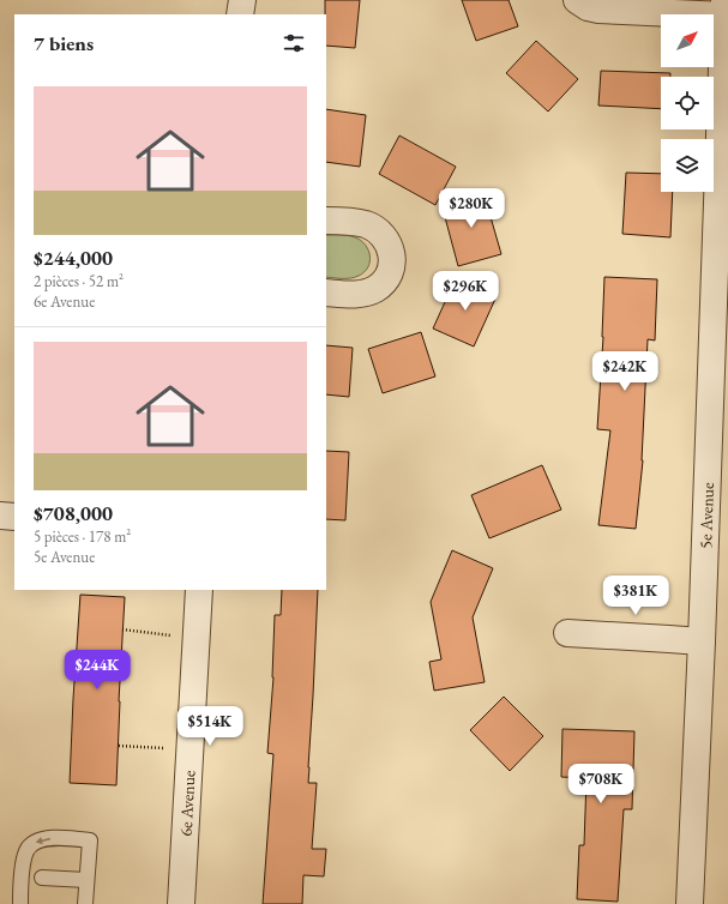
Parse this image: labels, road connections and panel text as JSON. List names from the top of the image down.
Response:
{
  "streets": {
    "street": ["5e Avenue", "6e Avenue"]
  },
  "north": "top right",
  "page": {
    "heading": "7 biens",
    "list": [
      {
        "name": "$244,000",
        "note": "2 pièces · 52 m² · 6e Avenue"
      },
      {
        "name": "$708,000",
        "note": "5 pièces · 178 m² · 5e Avenue"
      }
    ],
    "price": [
      "$280K",
      "$296K",
      "$242K",
      "$381K",
      "$244K",
      "$514K",
      "$708K"
    ]
  }
}
